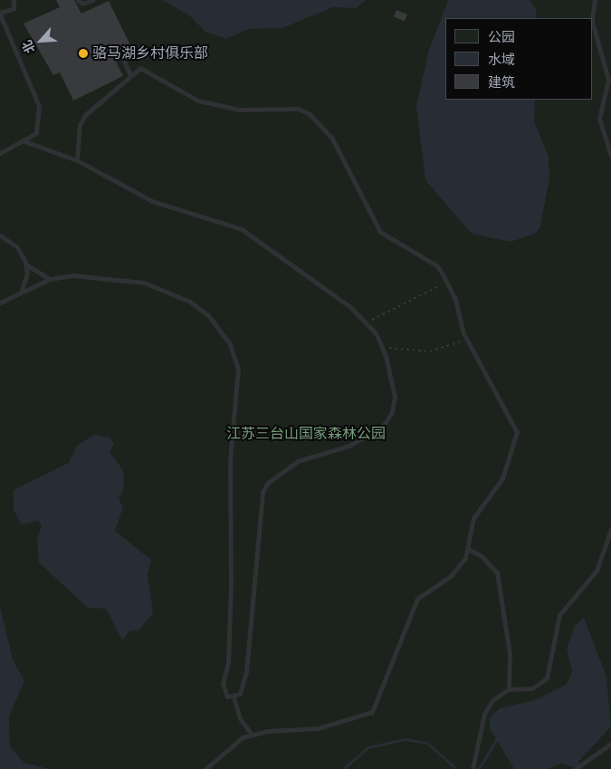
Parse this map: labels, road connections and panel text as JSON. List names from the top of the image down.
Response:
{
  "parks": ["江苏三台山国家森林公园"],
  "places": ["骆马湖乡村俱乐部"],
  "legend": ["公园", "水域", "建筑"],
  "north": "bottom left"
}
